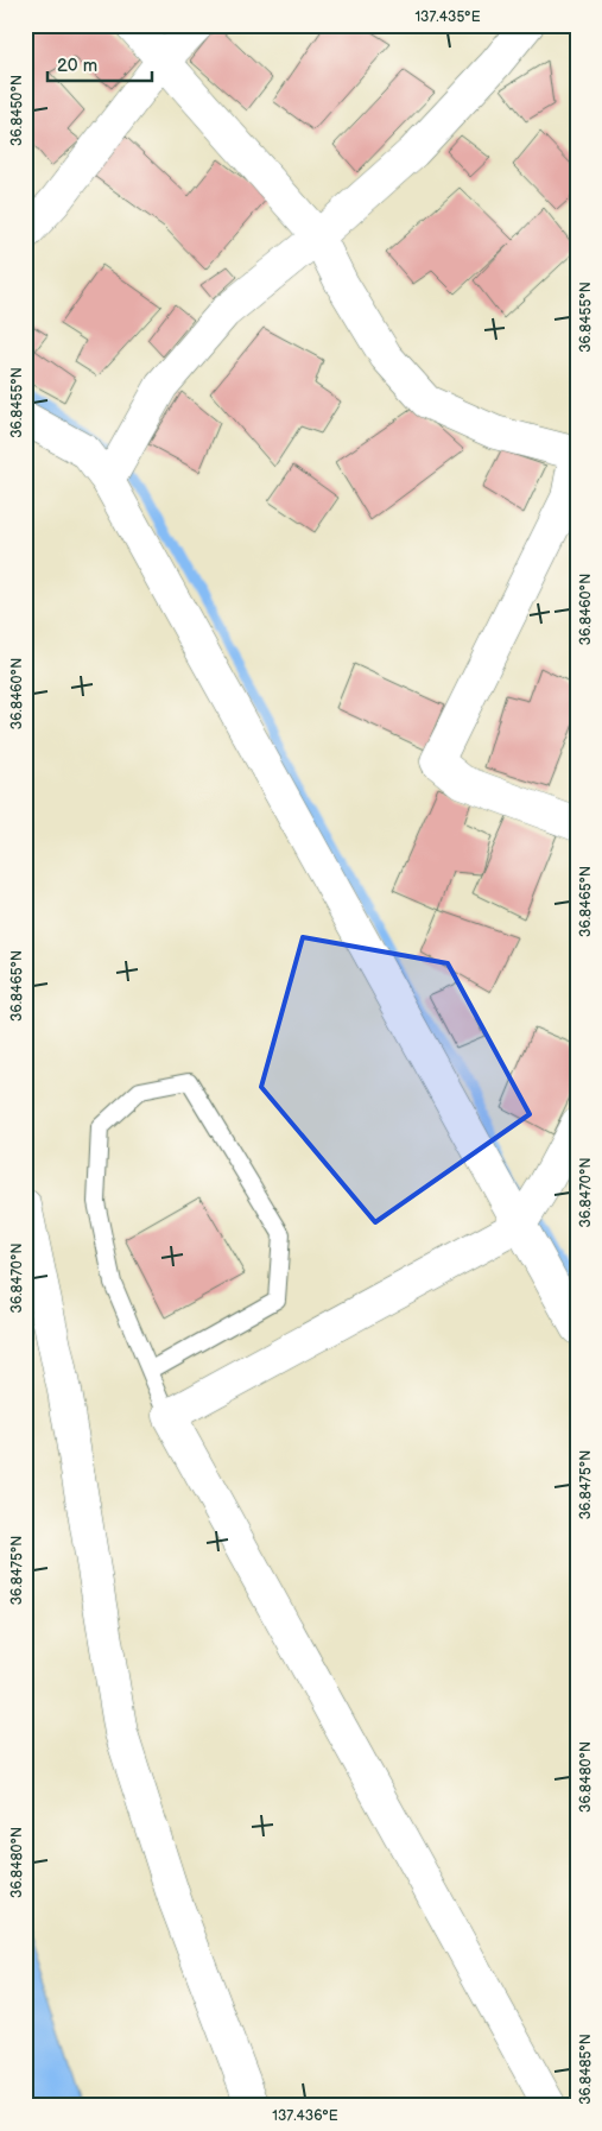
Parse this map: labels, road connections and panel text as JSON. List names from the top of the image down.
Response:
{
  "scale_bar": "20 m",
  "coordinates": [
    "137.435°E",
    "36.8450°N",
    "36.8455°N",
    "36.8460°N",
    "36.8465°N",
    "36.8470°N",
    "36.8475°N",
    "36.8480°N",
    "36.8485°N",
    "137.436°E"
  ]
}
